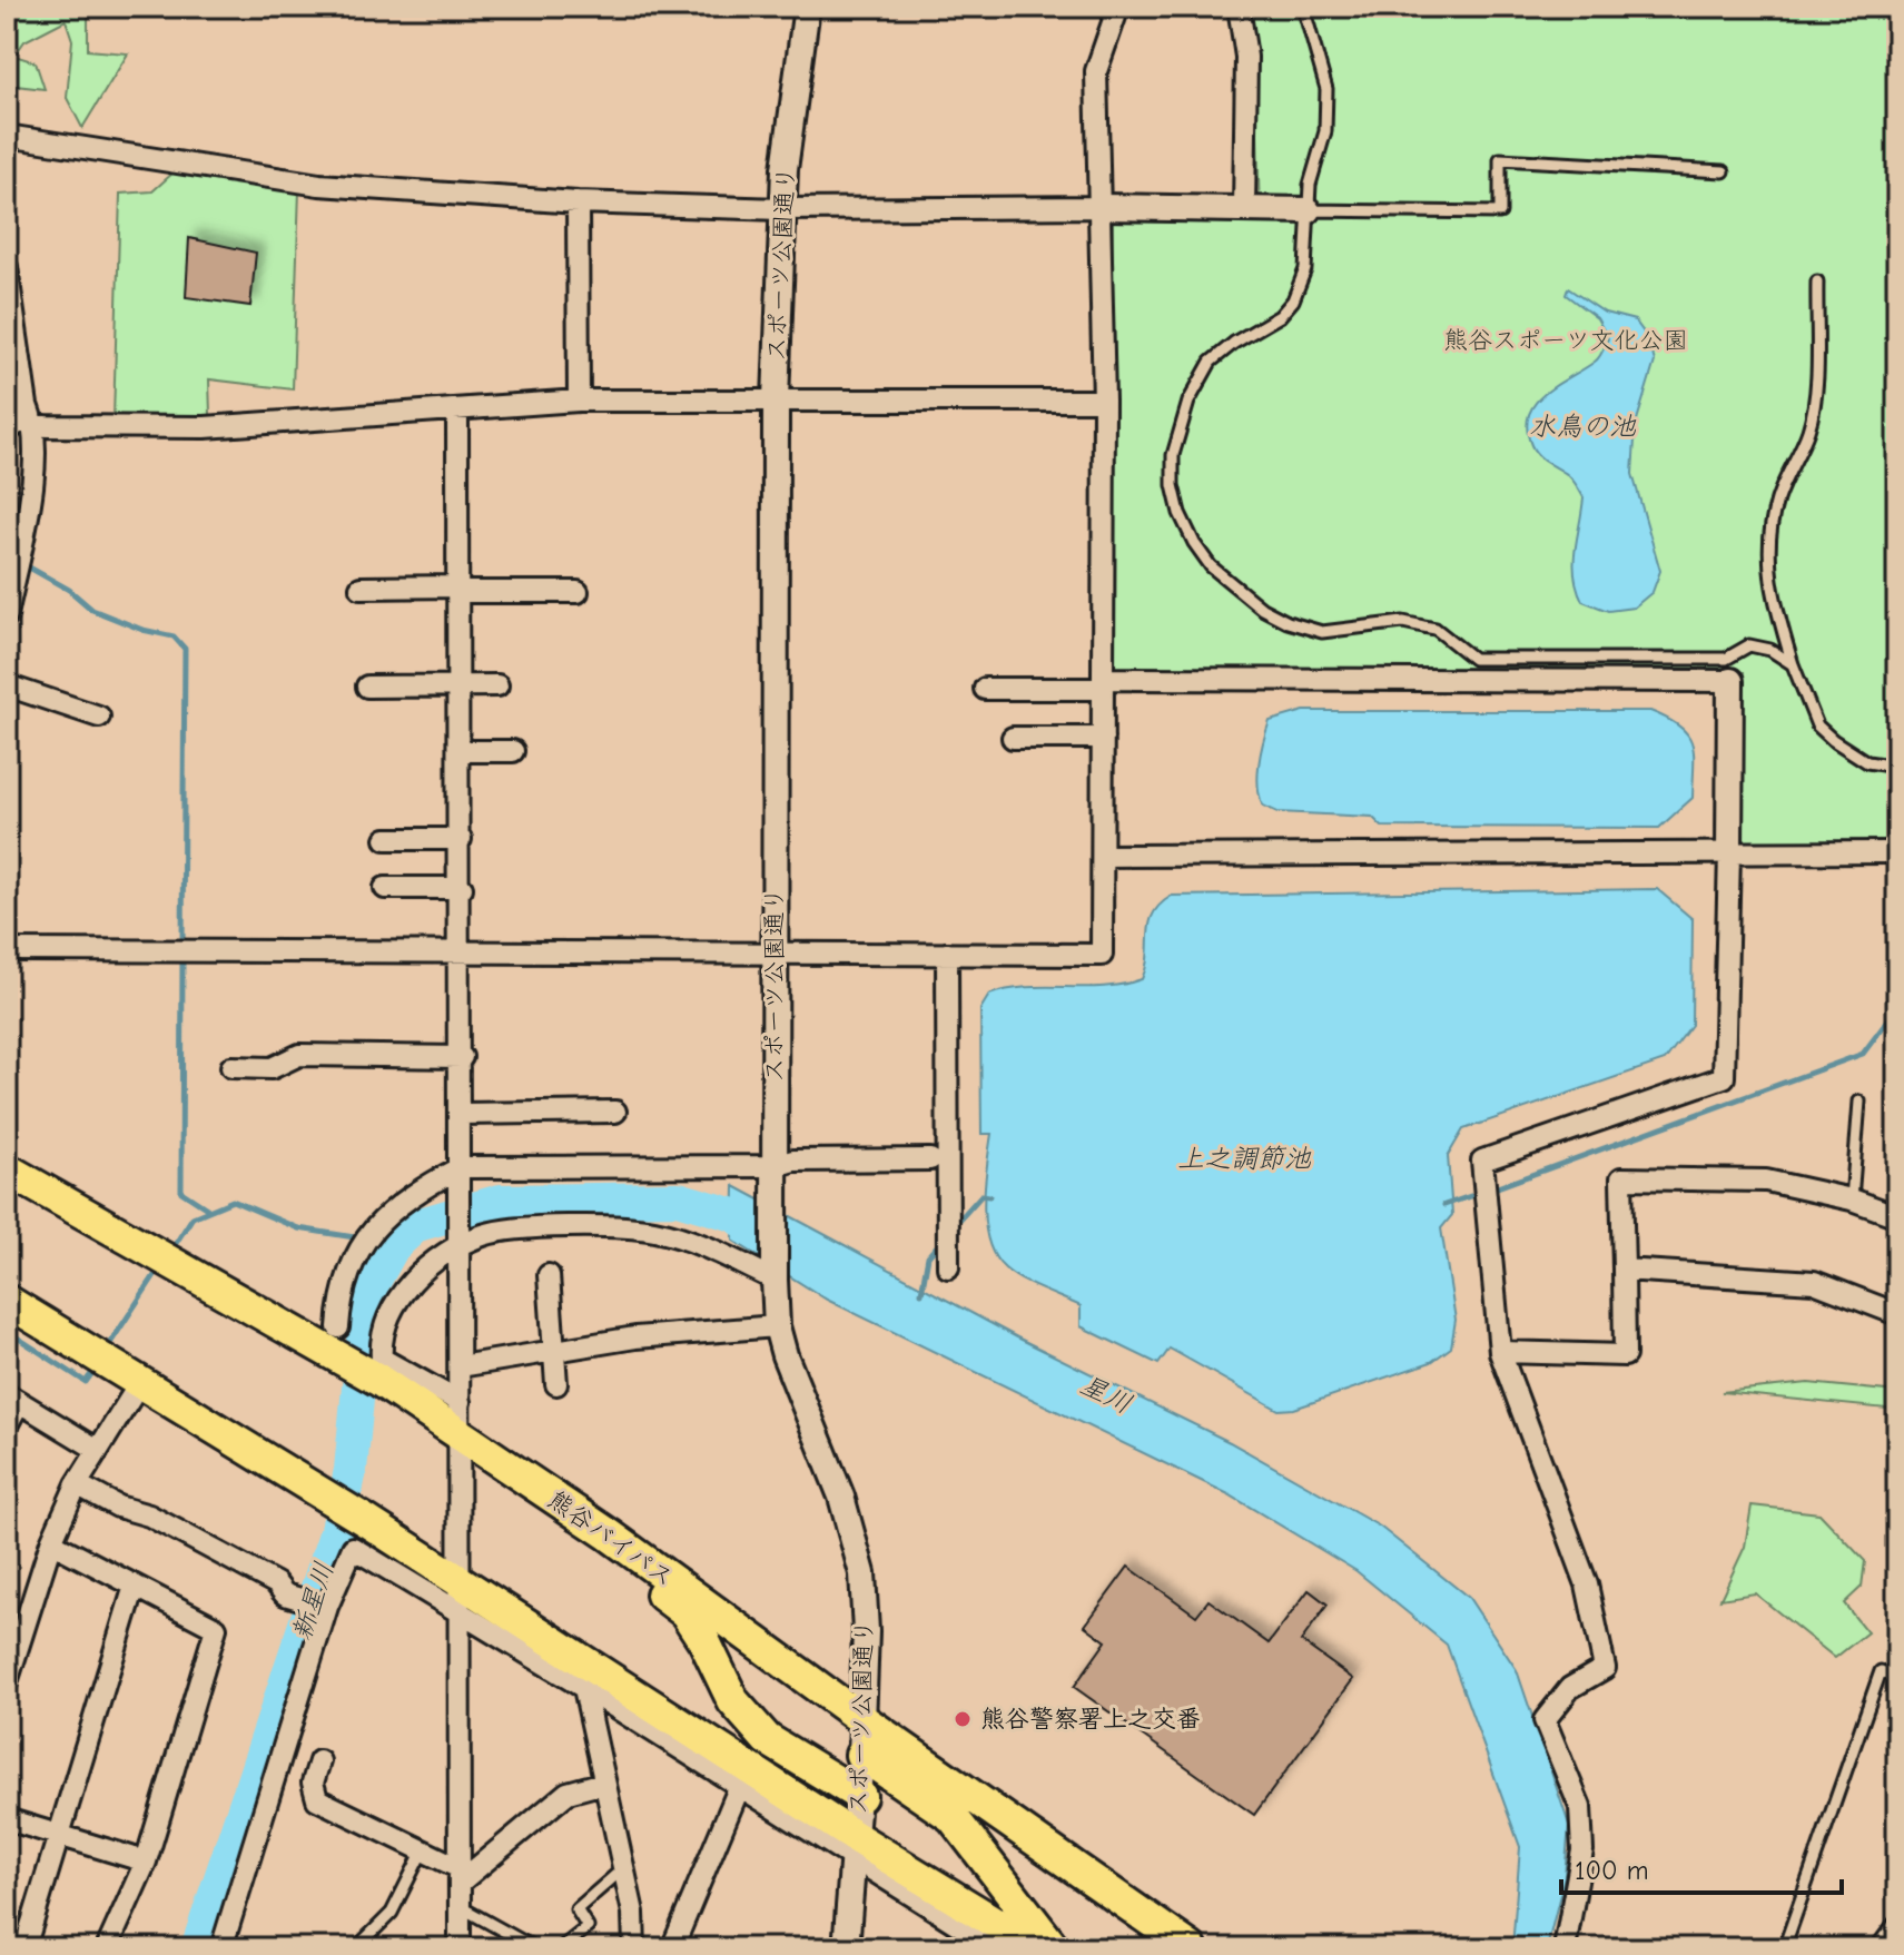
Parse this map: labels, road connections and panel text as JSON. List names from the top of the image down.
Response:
{
  "streets": {
    "highway": ["熊谷バイパス"],
    "street": ["スポーツ公園通り"]
  },
  "crossings": [
    ["スポーツ公園通り", "熊谷バイパス"]
  ],
  "water": [
    "水鳥の池",
    "上之調節池",
    "星川",
    "新星川"
  ],
  "parks": ["熊谷スポーツ文化公園"],
  "places": ["熊谷警察署上之交番"],
  "scale_bar": "100 m"
}
